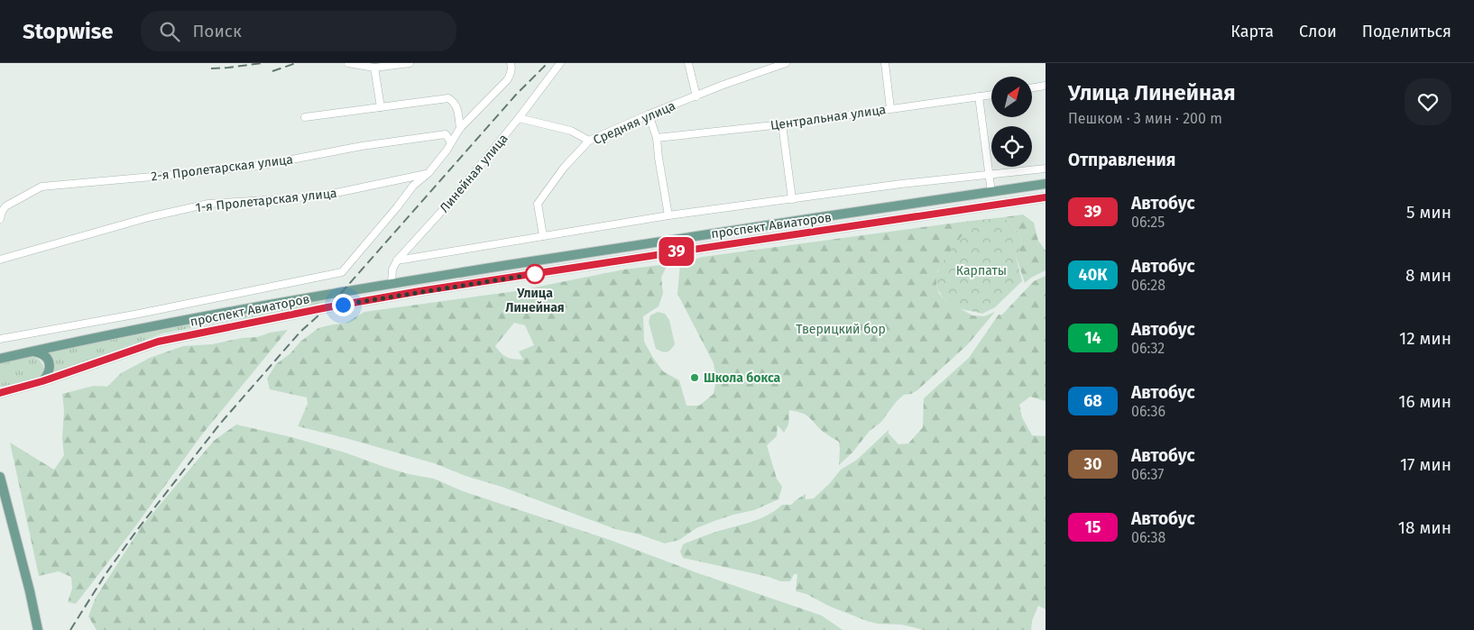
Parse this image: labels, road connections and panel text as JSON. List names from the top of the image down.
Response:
{
  "streets": {
    "main road": ["проспект Авиаторов"],
    "street": [
      "Центральная улица",
      "Средняя улица",
      "2-я Пролетарская улица",
      "Линейная улица",
      "1-я Пролетарская улица"
    ]
  },
  "crossings": [
    ["Средняя улица", "проспект Авиаторов"],
    ["Линейная улица", "проспект Авиаторов"],
    ["1-я Пролетарская улица", "проспект Авиаторов"]
  ],
  "parks": ["Карпаты", "Тверицкий бор"],
  "places": ["Улица Линейная", "Школа бокса"],
  "lines": ["bus line 39"],
  "north": "top right",
  "page": {
    "header": "Stopwise",
    "search": "Поиск",
    "nav": ["Карта", "Слои", "Поделиться"],
    "on_map": "39",
    "heading": [
      ["Улица Линейная", "Пешком · 3 мин · 200 m"],
      "Отправления"
    ],
    "list": [
      {
        "mark": "39",
        "name": "Автобус",
        "note": "06:25",
        "value": "5 мин"
      },
      {
        "mark": "40К",
        "name": "Автобус",
        "note": "06:28",
        "value": "8 мин"
      },
      {
        "mark": "14",
        "name": "Автобус",
        "note": "06:32",
        "value": "12 мин"
      },
      {
        "mark": "68",
        "name": "Автобус",
        "note": "06:36",
        "value": "16 мин"
      },
      {
        "mark": "30",
        "name": "Автобус",
        "note": "06:37",
        "value": "17 мин"
      },
      {
        "mark": "15",
        "name": "Автобус",
        "note": "06:38",
        "value": "18 мин"
      }
    ]
  }
}
